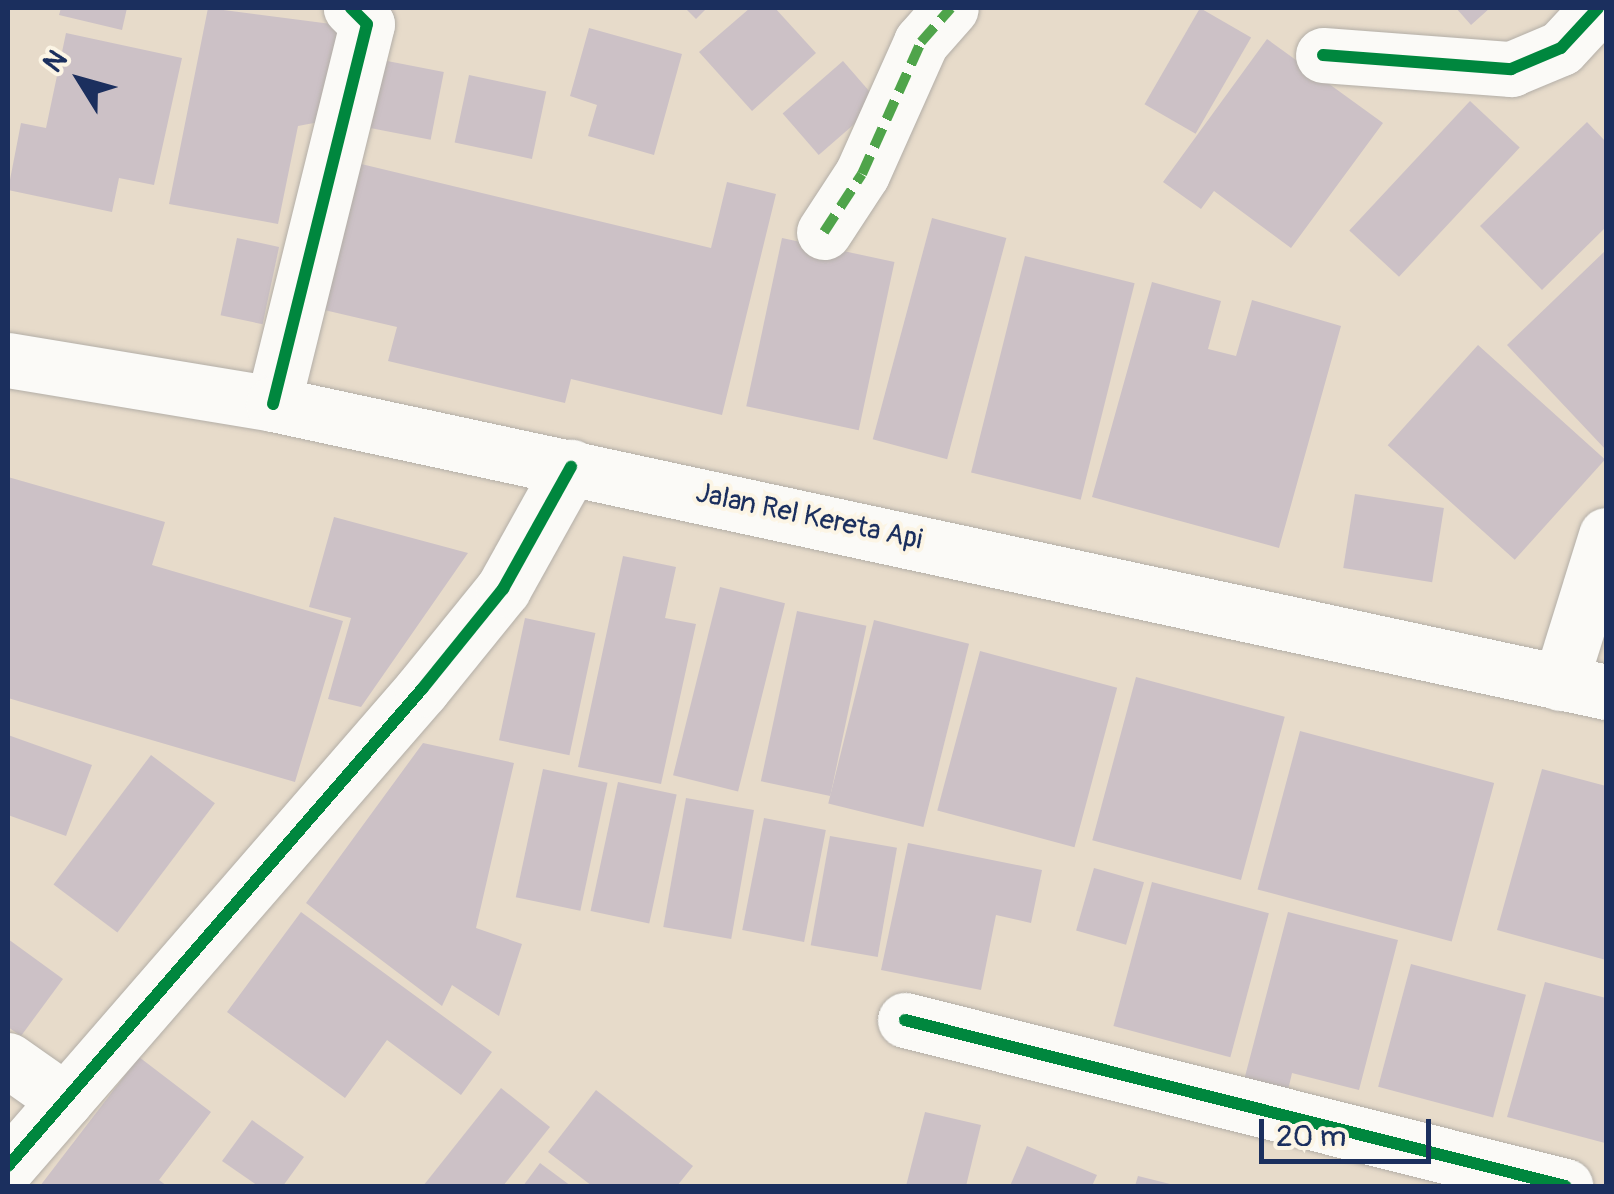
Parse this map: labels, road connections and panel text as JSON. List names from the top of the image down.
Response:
{
  "streets": {
    "street": ["Jalan Rel Kereta Api"]
  },
  "scale_bar": "20 m",
  "north": "top left"
}
